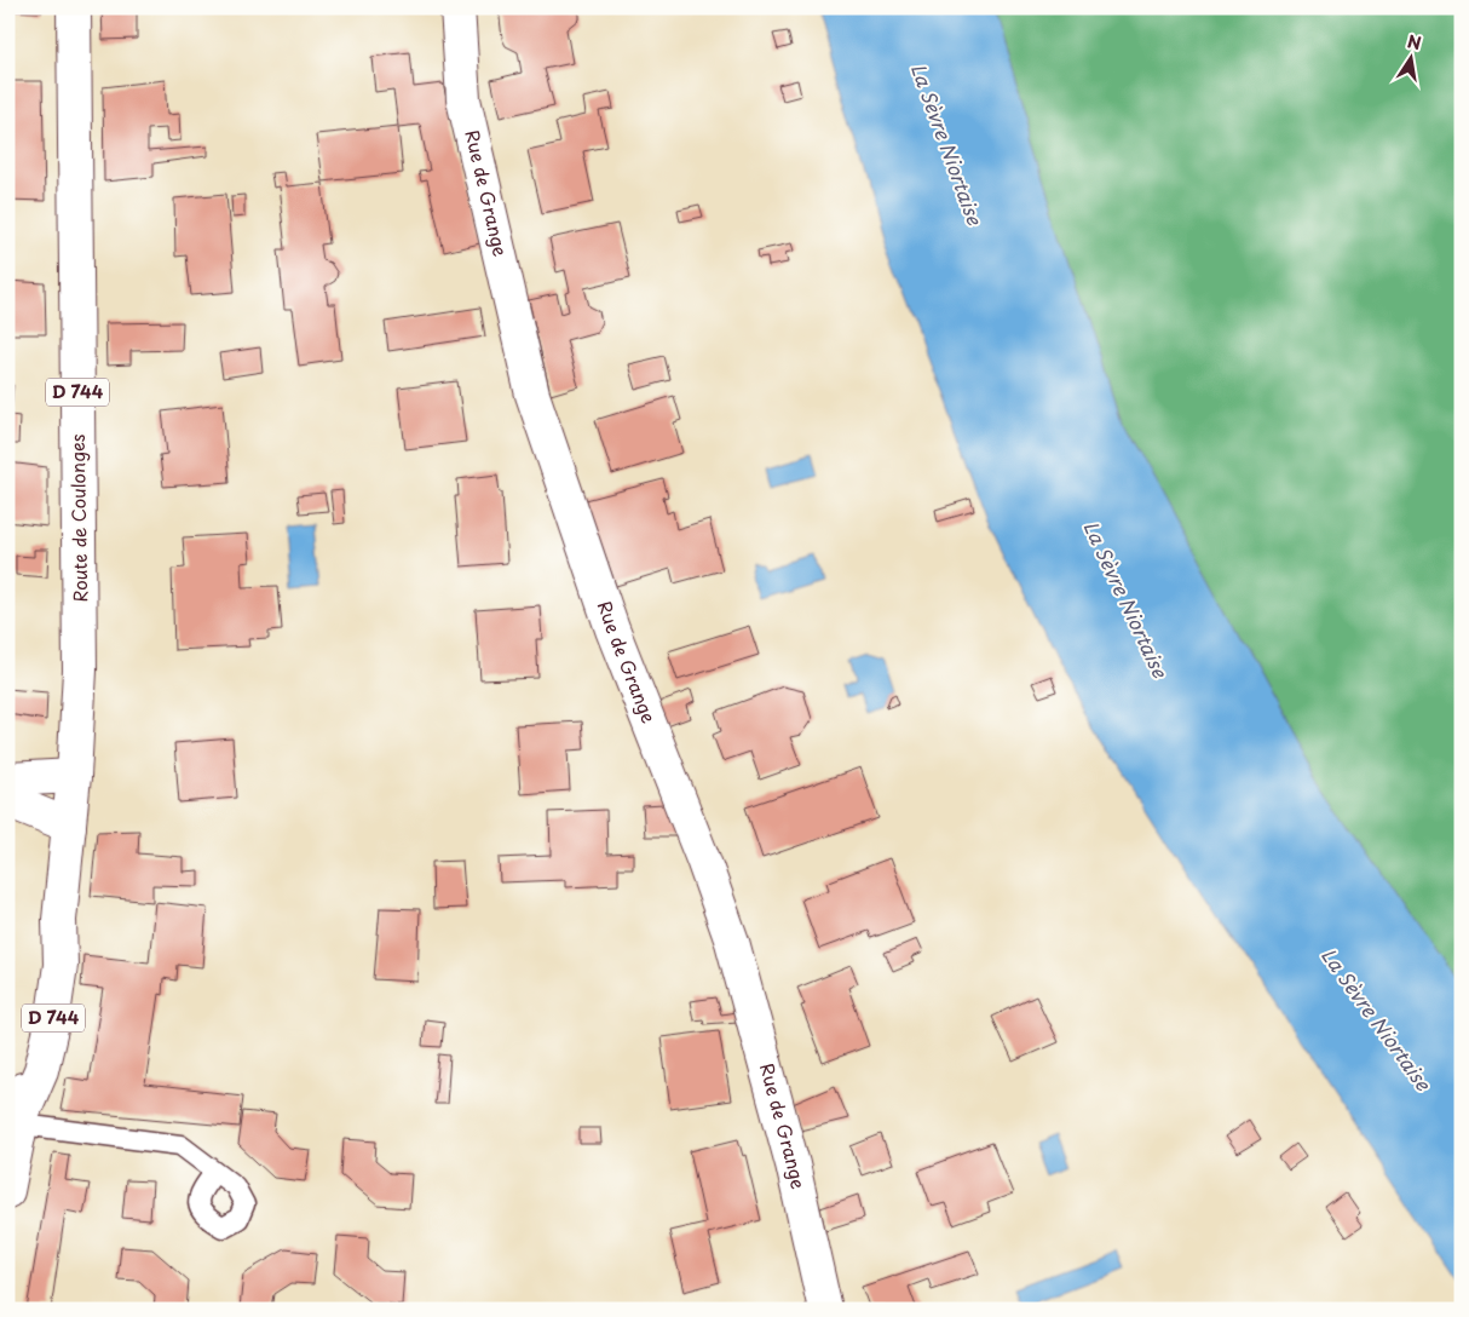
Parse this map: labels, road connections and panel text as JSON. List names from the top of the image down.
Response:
{
  "streets": {
    "street": ["Rue de Grange", "D 744", "Route de Coulonges"]
  },
  "water": ["La Sèvre Niortaise"],
  "north": "top"
}
